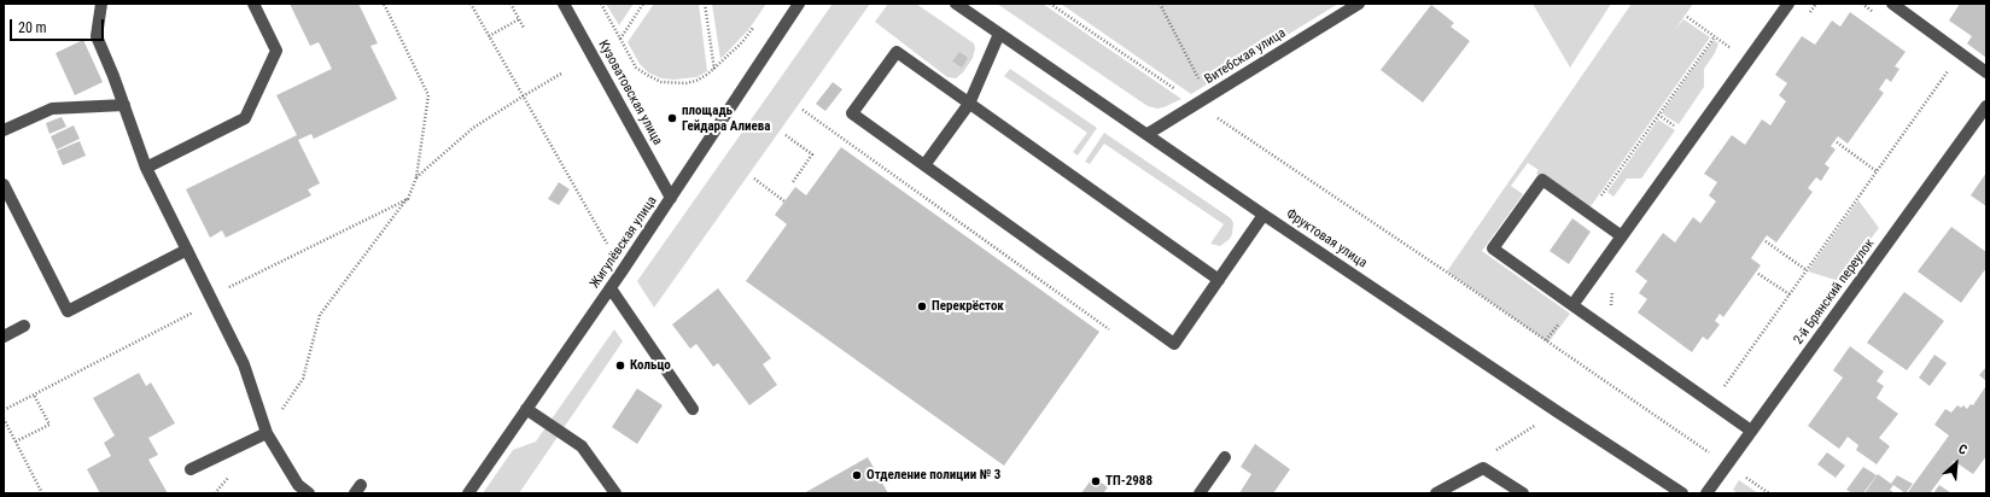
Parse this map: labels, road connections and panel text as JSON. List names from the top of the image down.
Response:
{
  "streets": {
    "street": [
      "Витебская улица",
      "Кузоватовская улица",
      "Фруктовая улица",
      "Жигулёвская улица",
      "2-й Брянский переулок"
    ]
  },
  "crossings": [
    ["Витебская улица", "Фруктовая улица"],
    ["Кузоватовская улица", "Жигулёвская улица"]
  ],
  "places": [
    "площадь Гейдара Алиева",
    "Перекрёсток",
    "Кольцо",
    "Отделение полиции № 3",
    "ТП-2988"
  ],
  "scale_bar": "20 m",
  "north": "top right"
}
